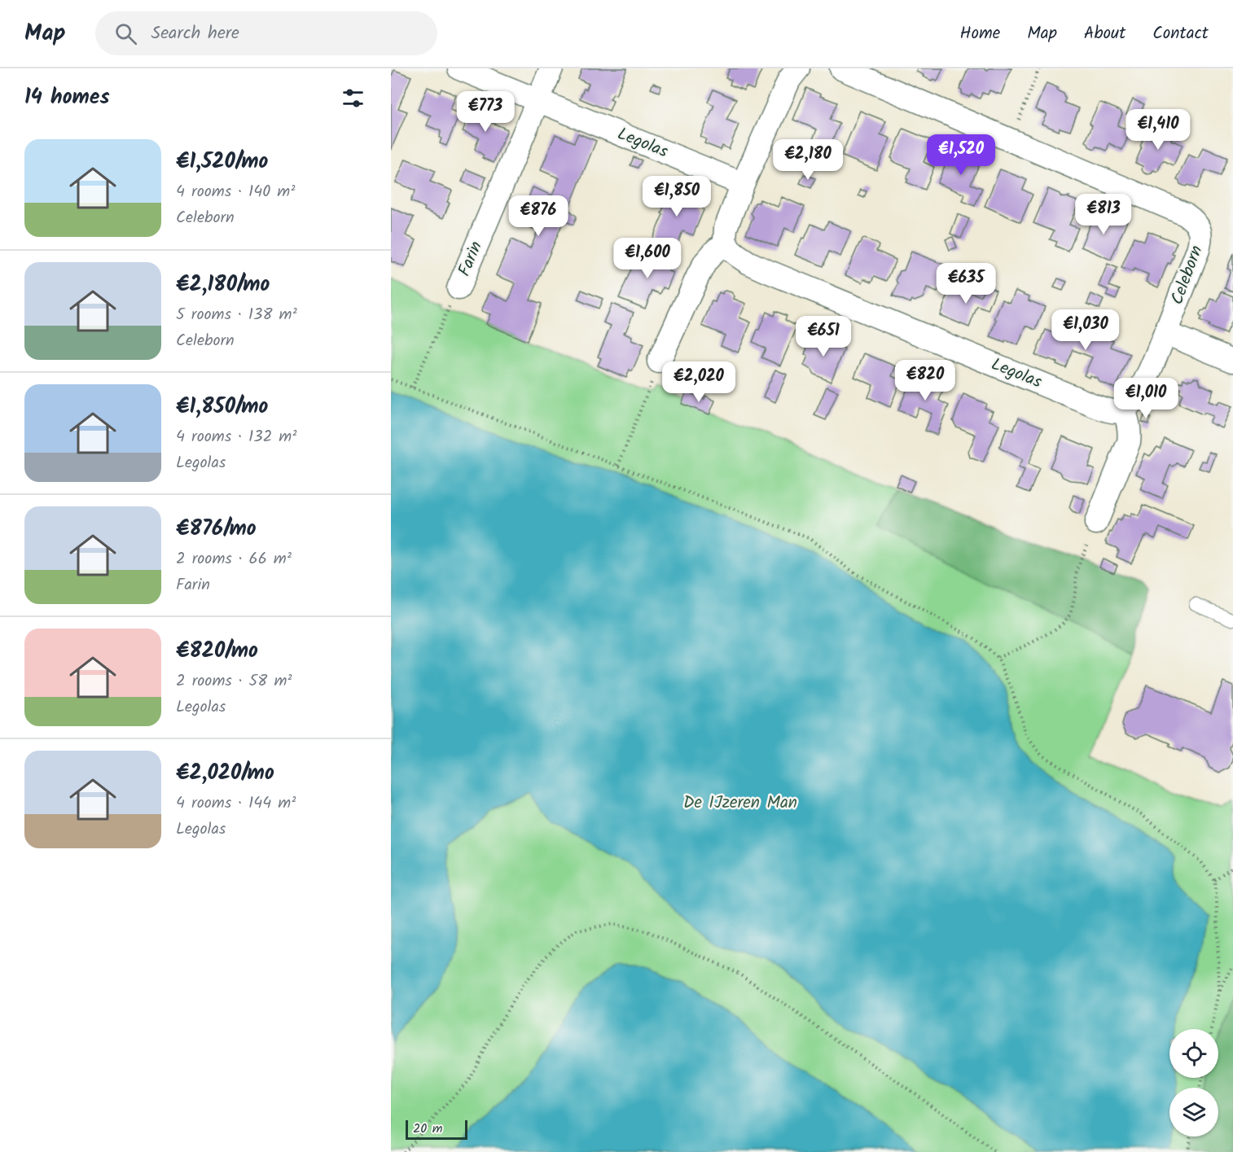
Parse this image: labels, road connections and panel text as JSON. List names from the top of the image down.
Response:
{
  "streets": {
    "street": ["Legolas", "Farin", "Celeborn"]
  },
  "crossings": [
    ["Legolas", "Farin"]
  ],
  "parks": ["De IJzeren Man"],
  "scale_bar": "20 m",
  "page": {
    "header": "Map",
    "search": "Search here",
    "nav": [
      "Home",
      "Map",
      "About",
      "Contact"
    ],
    "heading": "14 homes",
    "price": [
      "€773",
      "€1,410",
      "€1,520",
      "€2,180",
      "€1,850",
      "€813",
      "€876",
      "€1,600",
      "€635",
      "€1,030",
      "€651",
      "€820",
      "€2,020",
      "€1,010"
    ],
    "list": [
      {
        "name": "€1,520/mo",
        "note": "4 rooms · 140 m² · Celeborn"
      },
      {
        "name": "€2,180/mo",
        "note": "5 rooms · 138 m² · Celeborn"
      },
      {
        "name": "€1,850/mo",
        "note": "4 rooms · 132 m² · Legolas"
      },
      {
        "name": "€876/mo",
        "note": "2 rooms · 66 m² · Farin"
      },
      {
        "name": "€820/mo",
        "note": "2 rooms · 58 m² · Legolas"
      },
      {
        "name": "€2,020/mo",
        "note": "4 rooms · 144 m² · Legolas"
      }
    ],
    "scale": "20 m"
  }
}
